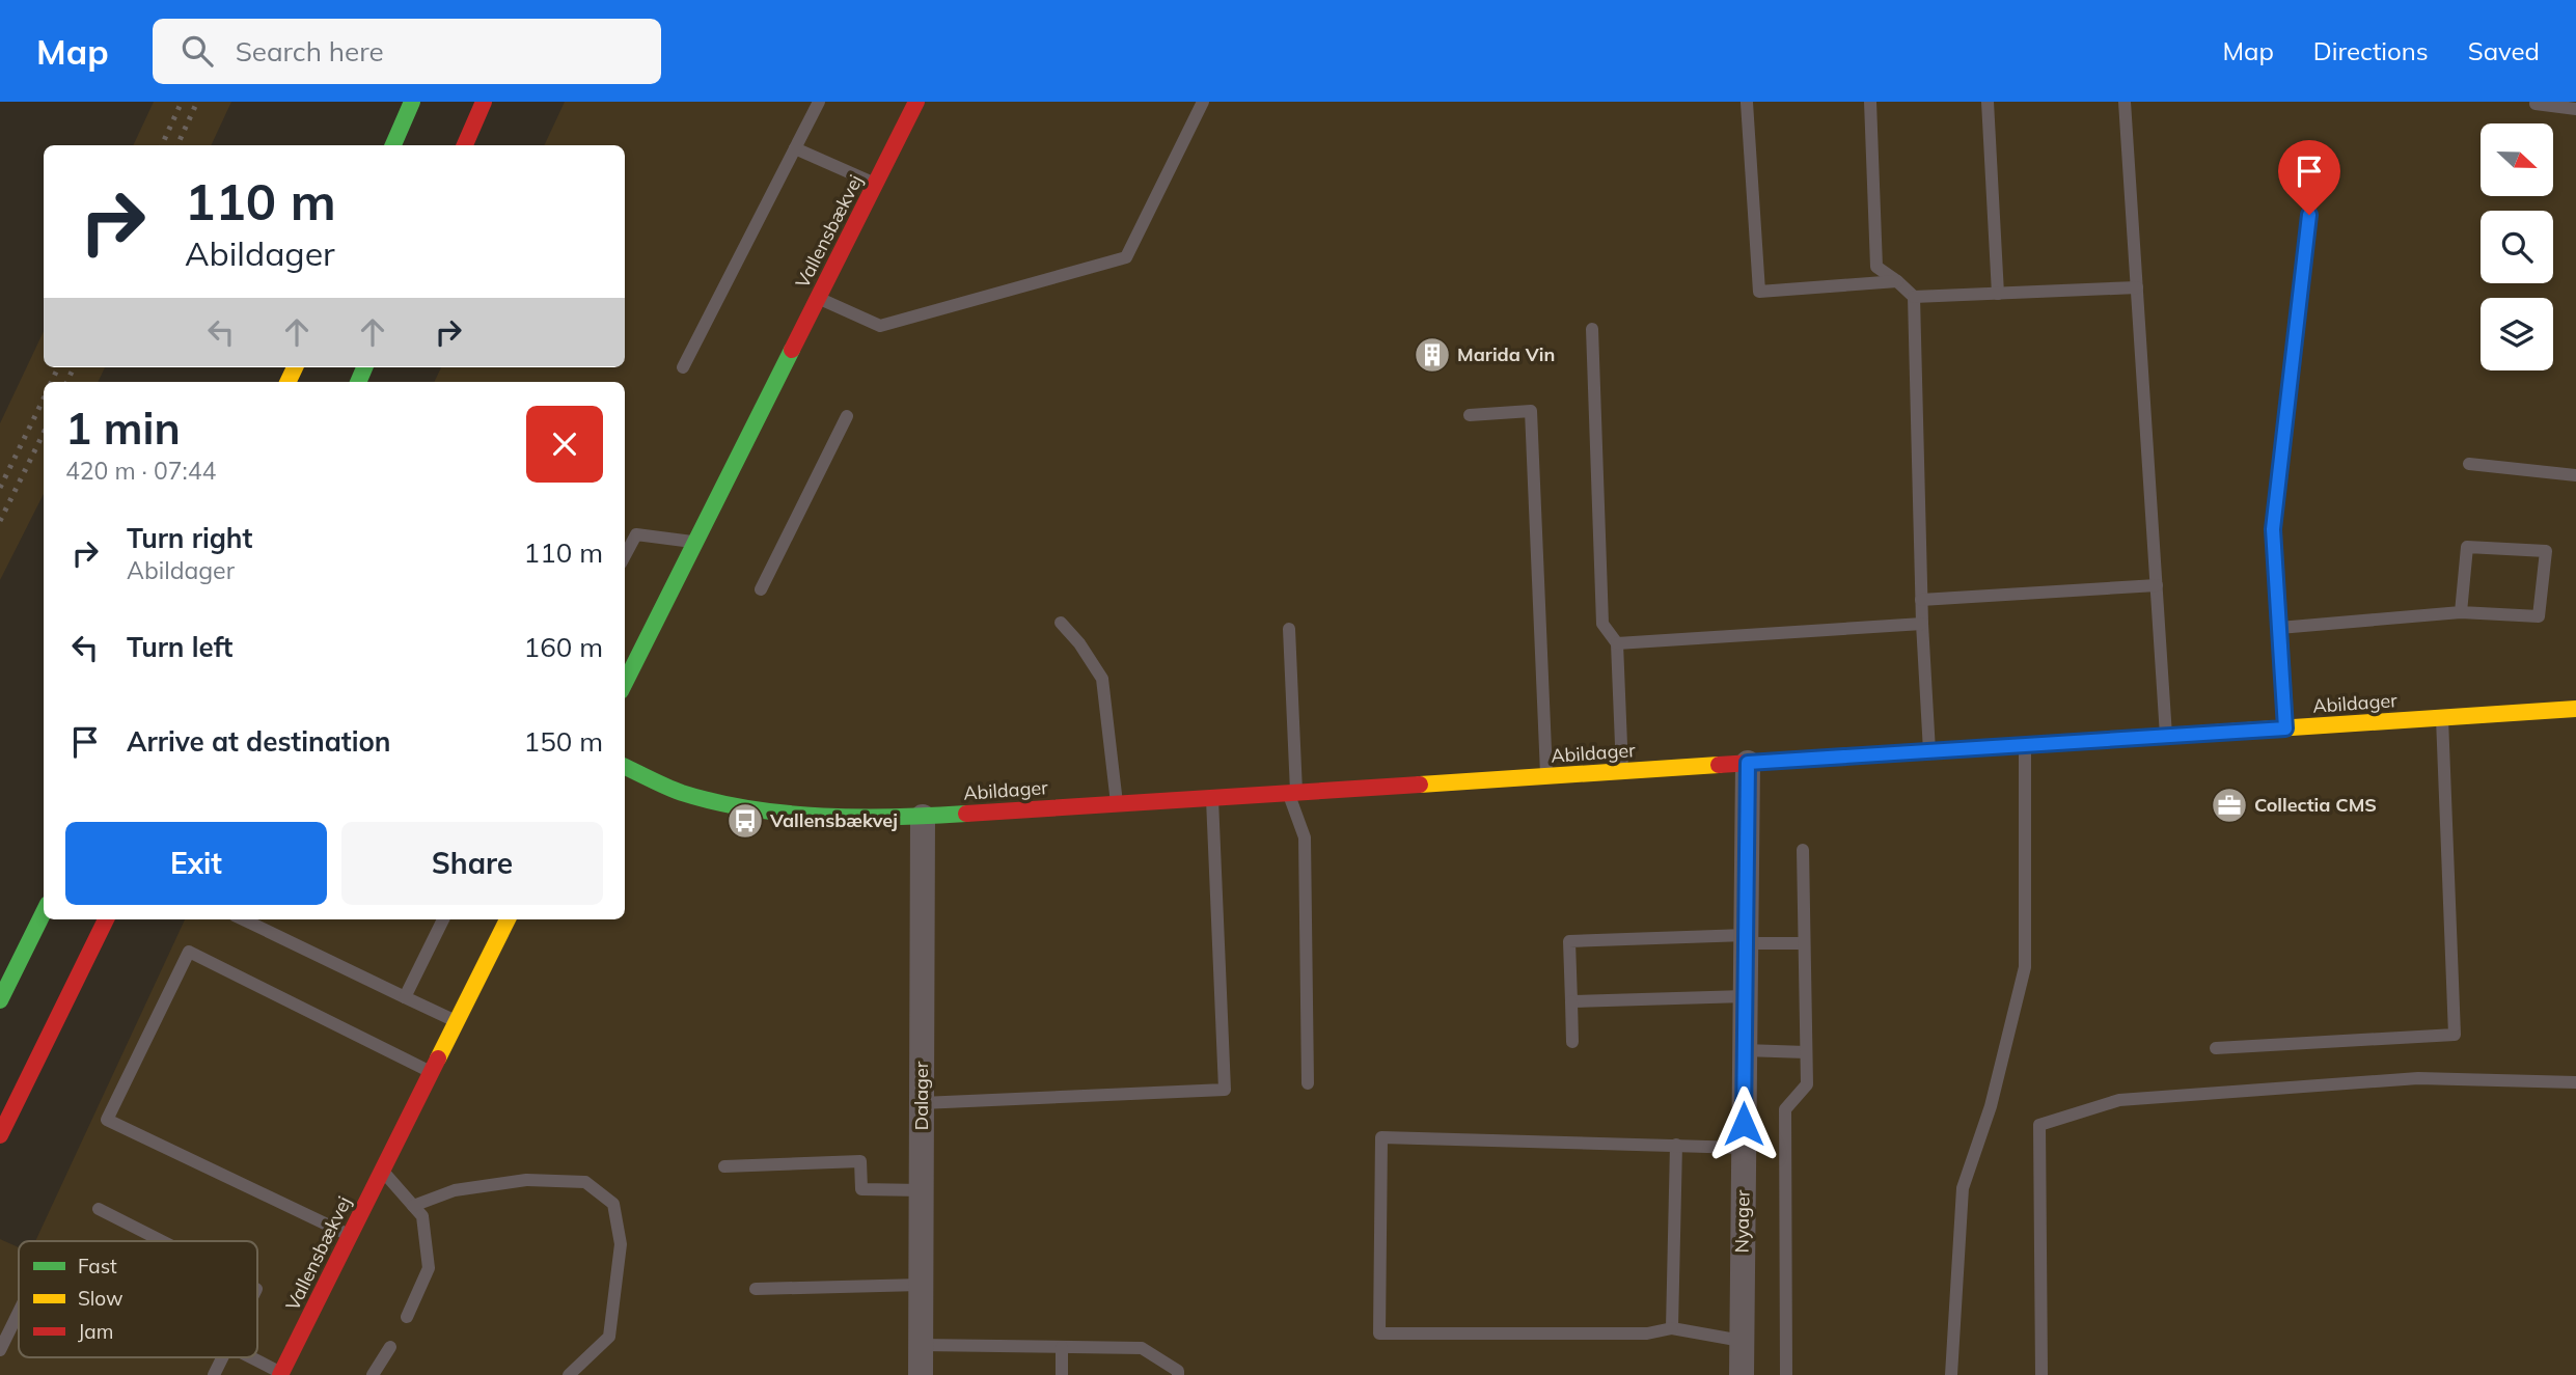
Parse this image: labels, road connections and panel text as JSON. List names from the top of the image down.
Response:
{
  "streets": {
    "main road": ["Vallensbækvej", "Abildager"],
    "street": ["Dalager", "Nyager"]
  },
  "crossings": [
    ["Abildager", "Dalager"],
    ["Abildager", "Nyager"]
  ],
  "places": {
    "building": ["Marida Vin"],
    "office": ["Collectia CMS"],
    "bus stop": ["Vallensbækvej"]
  },
  "legend": ["Fast", "Slow", "Jam"],
  "north": "right",
  "page": {
    "header": "Map",
    "search": "Search here",
    "nav": ["Map", "Directions", "Saved"],
    "turn": ["110 m", "Abildager"],
    "heading": ["1 min", "420 m · 07:44"],
    "list": [
      {
        "name": "Turn right",
        "note": "Abildager",
        "value": "110 m"
      },
      {
        "name": "Turn left",
        "value": "160 m"
      },
      {
        "name": "Arrive at destination",
        "value": "150 m"
      }
    ],
    "buttons": ["Exit", "Share"]
  }
}
